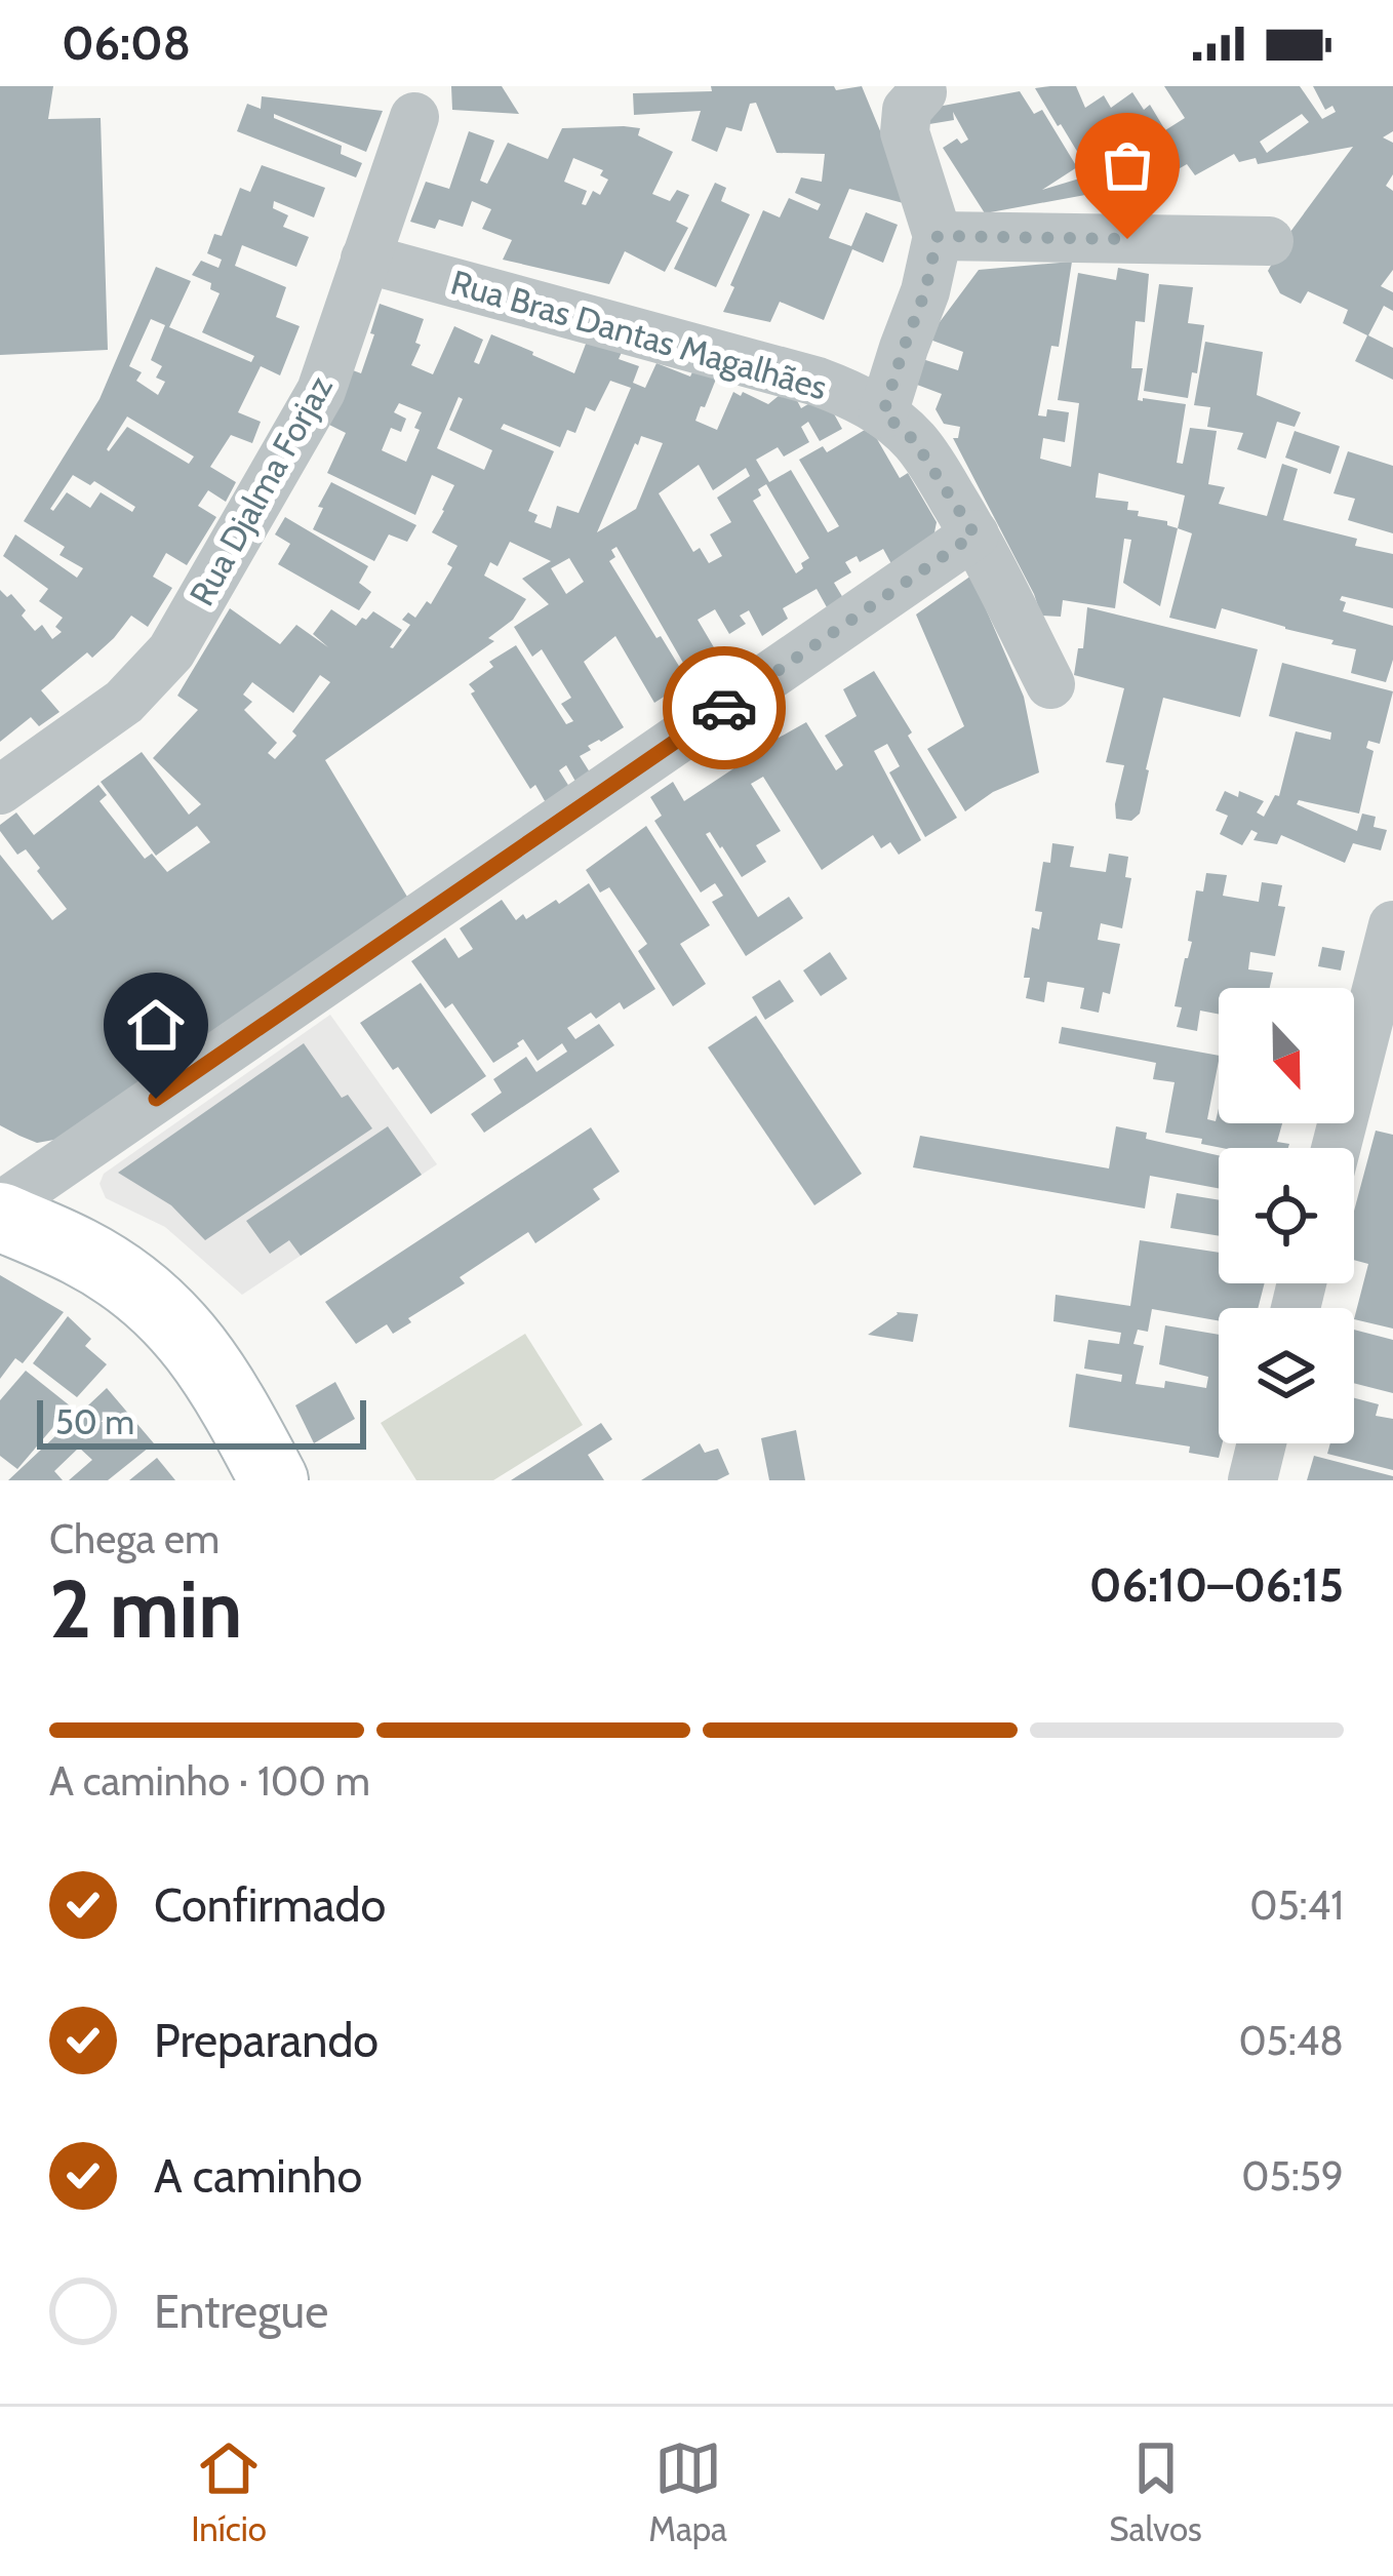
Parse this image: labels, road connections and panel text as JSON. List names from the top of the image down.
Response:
{
  "streets": {
    "street": ["Rua Bras Dantas Magalhães", "Rua Djalma Forjaz"]
  },
  "crossings": [
    ["Rua Bras Dantas Magalhães", "Rua Djalma Forjaz"]
  ],
  "scale_bar": "50 m",
  "north": "bottom",
  "page": {
    "status": "06:08",
    "scale": "50 m",
    "heading": ["2 min", "Chega em", "06:10–06:15"],
    "bar": "A caminho · 100 m",
    "list": [
      ["Confirmado", "05:41"],
      ["Preparando", "05:48"],
      ["A caminho", "05:59"],
      "Entregue"
    ],
    "tabs": ["Início", "Mapa", "Salvos"]
  }
}
